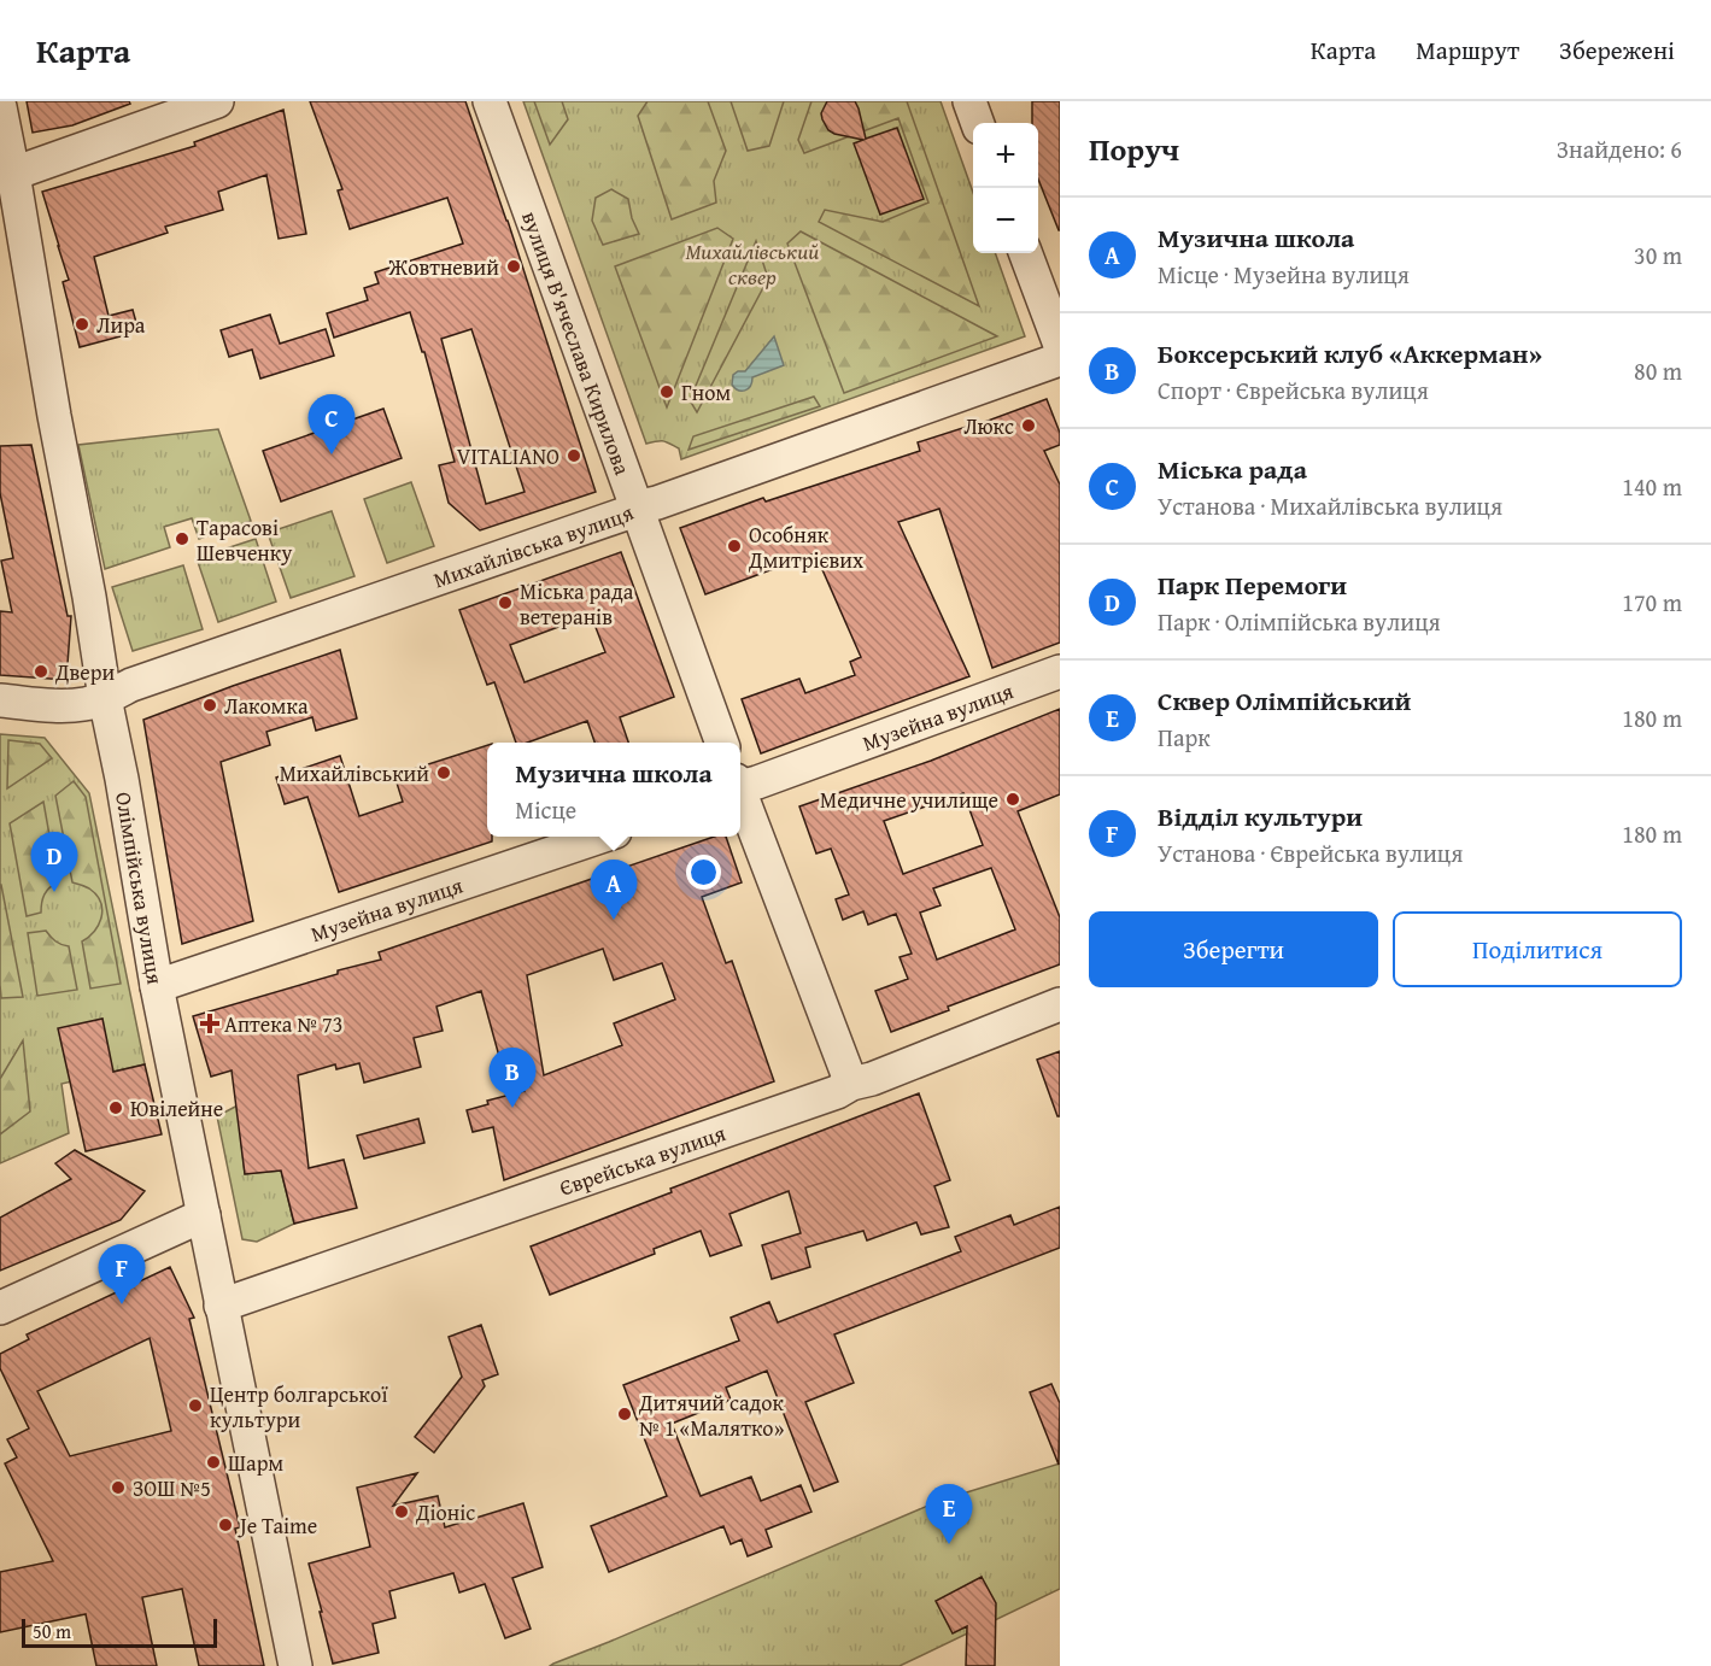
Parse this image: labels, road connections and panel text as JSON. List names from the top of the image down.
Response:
{
  "streets": {
    "street": [
      "вулиця В'ячеслава Кирилова",
      "Михайлівська вулиця",
      "Музейна вулиця",
      "Олімпійська вулиця",
      "Єврейська вулиця"
    ]
  },
  "crossings": [
    ["вулиця В'ячеслава Кирилова", "Михайлівська вулиця"],
    ["Михайлівська вулиця", "Олімпійська вулиця"],
    ["Музейна вулиця", "Олімпійська вулиця"],
    ["Олімпійська вулиця", "Єврейська вулиця"]
  ],
  "parks": ["Михайлівський сквер"],
  "places": {
    "other": [
      "Жовтневий",
      "Лира",
      "Гном",
      "Люкс",
      "VITALIANO",
      "Тарасові Шевченку",
      "Особняк Дмитрієвих",
      "Міська рада ветеранів",
      "Двери",
      "Лакомка",
      "Михайлівський",
      "Медичне училище",
      "Ювілейне",
      "Центр болгарської культури",
      "Дитячий садок № 1 «Малятко»",
      "Шарм",
      "ЗОШ №5",
      "Діоніс",
      "Je Taime"
    ],
    "health": ["Аптека № 73"]
  },
  "scale_bar": "50 m",
  "page": {
    "header": "Карта",
    "nav": ["Карта", "Маршрут", "Збережені"],
    "heading": ["Поруч", "Знайдено: 6"],
    "map_buttons": ["+", "−"],
    "list": [
      {
        "mark": "A",
        "name": "Музична школа",
        "note": "Місце · Музейна вулиця",
        "value": "30 m"
      },
      {
        "mark": "B",
        "name": "Боксерський клуб «Аккерман»",
        "note": "Спорт · Єврейська вулиця",
        "value": "80 m"
      },
      {
        "mark": "C",
        "name": "Міська рада",
        "note": "Установа · Михайлівська вулиця",
        "value": "140 m"
      },
      {
        "mark": "D",
        "name": "Парк Перемоги",
        "note": "Парк · Олімпійська вулиця",
        "value": "170 m"
      },
      {
        "mark": "E",
        "name": "Сквер Олімпійський",
        "note": "Парк",
        "value": "180 m"
      },
      {
        "mark": "F",
        "name": "Відділ культури",
        "note": "Установа · Єврейська вулиця",
        "value": "180 m"
      }
    ],
    "pins": [
      "C",
      "D",
      "A",
      "B",
      "F",
      "E"
    ],
    "popup": ["Музична школа", "Місце"],
    "buttons": ["Зберегти", "Поділитися"],
    "scale": "50 m"
  }
}
